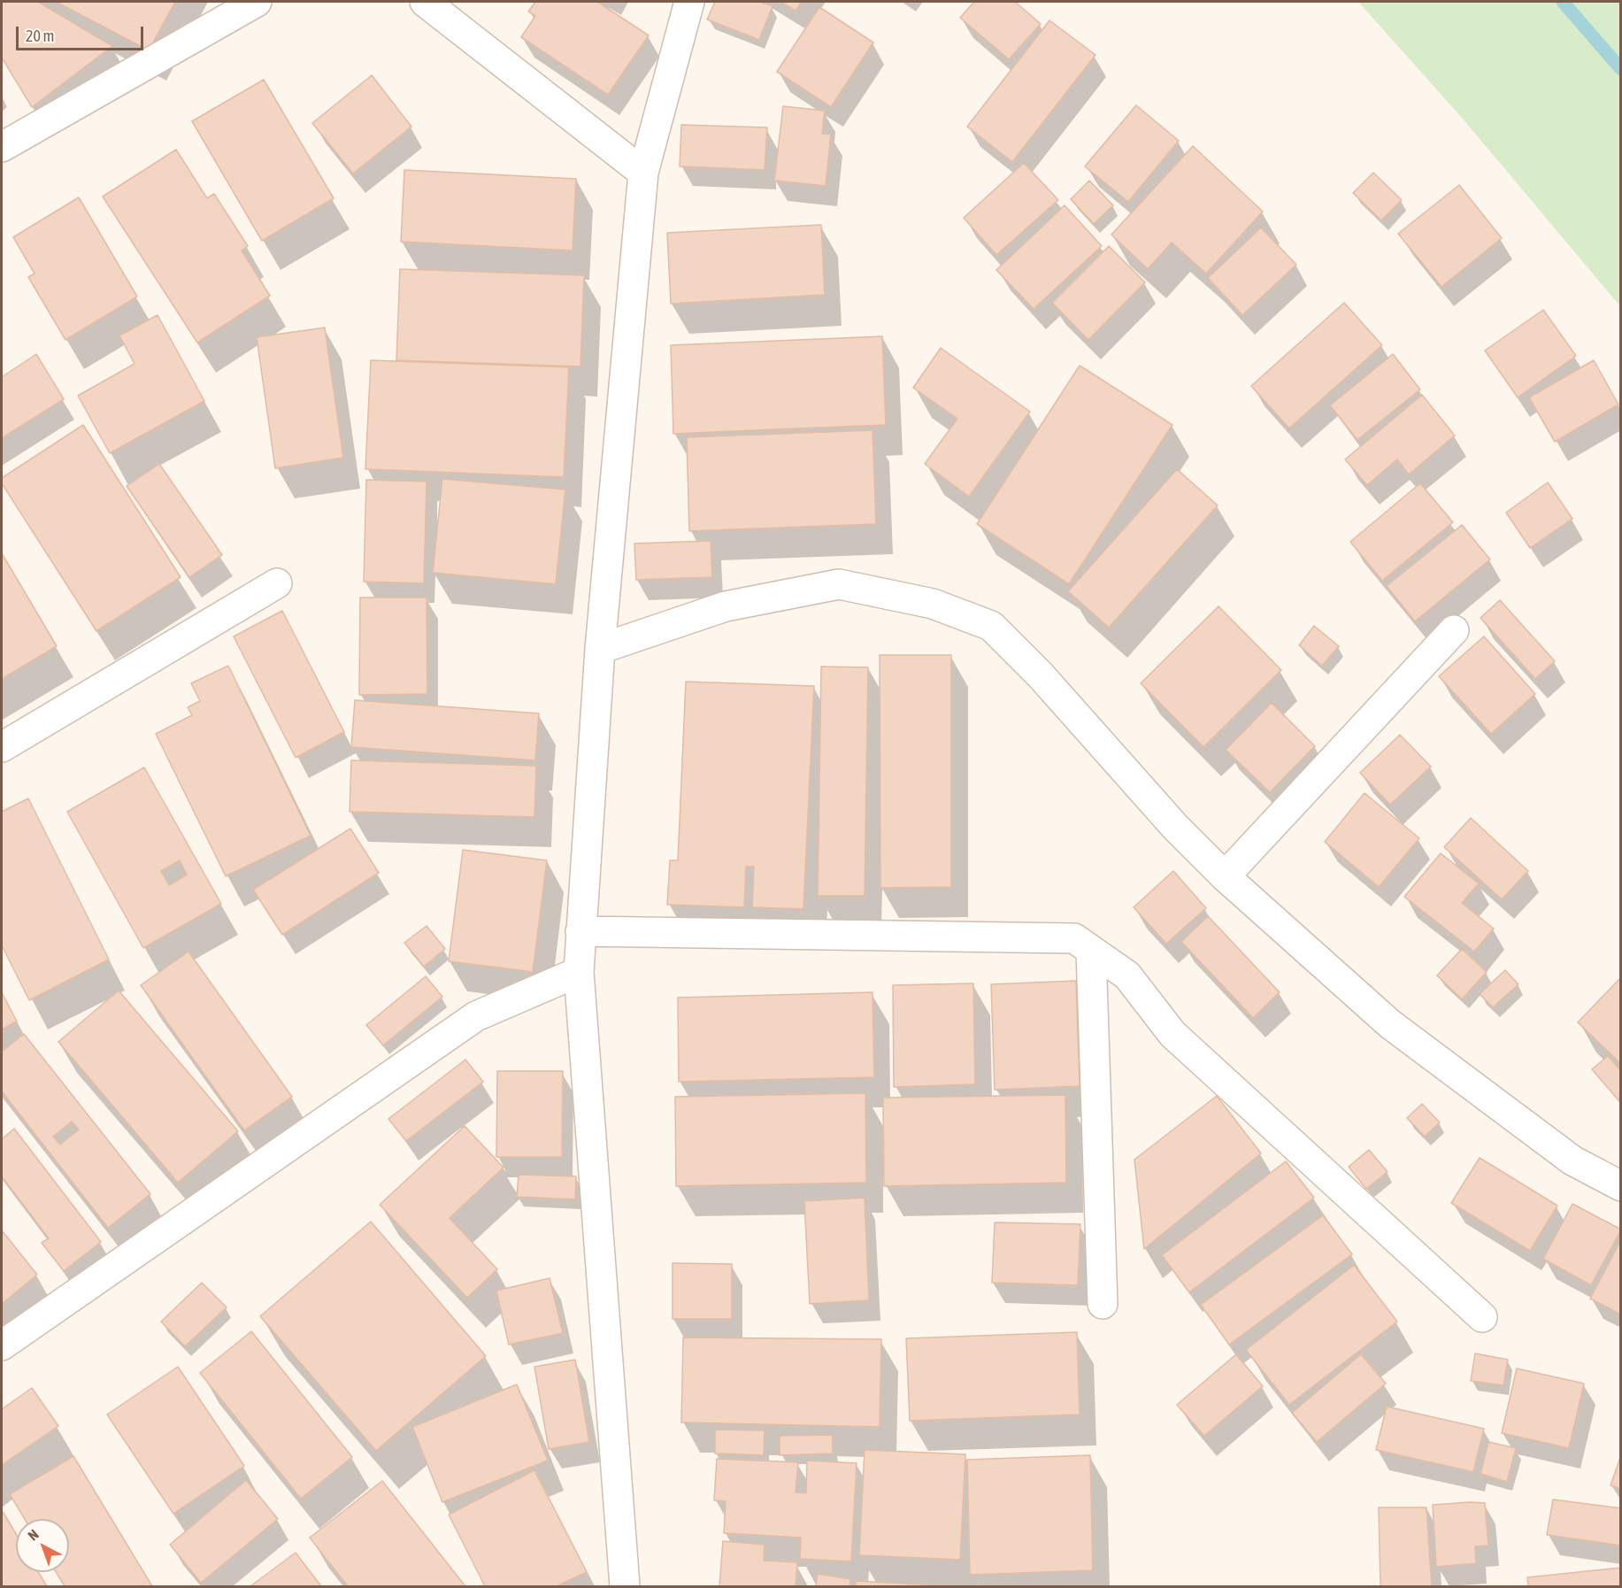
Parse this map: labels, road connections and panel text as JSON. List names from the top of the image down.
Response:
{
  "scale_bar": "20 m",
  "north": "top left"
}
